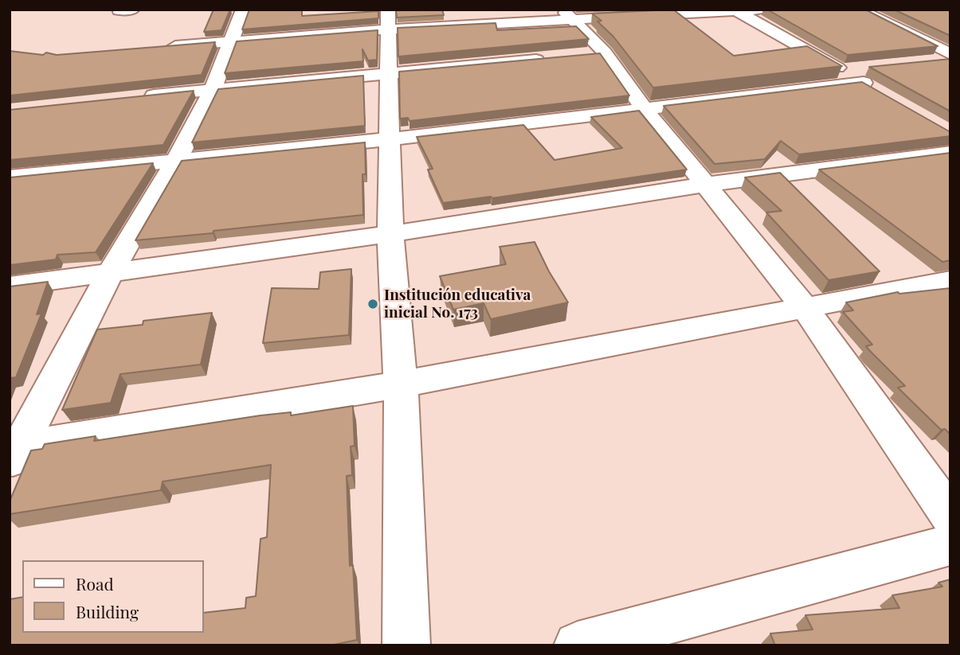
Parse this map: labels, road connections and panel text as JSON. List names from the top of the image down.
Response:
{
  "places": ["Institución educativa inicial No. 173"],
  "legend": ["Road", "Building"]
}
